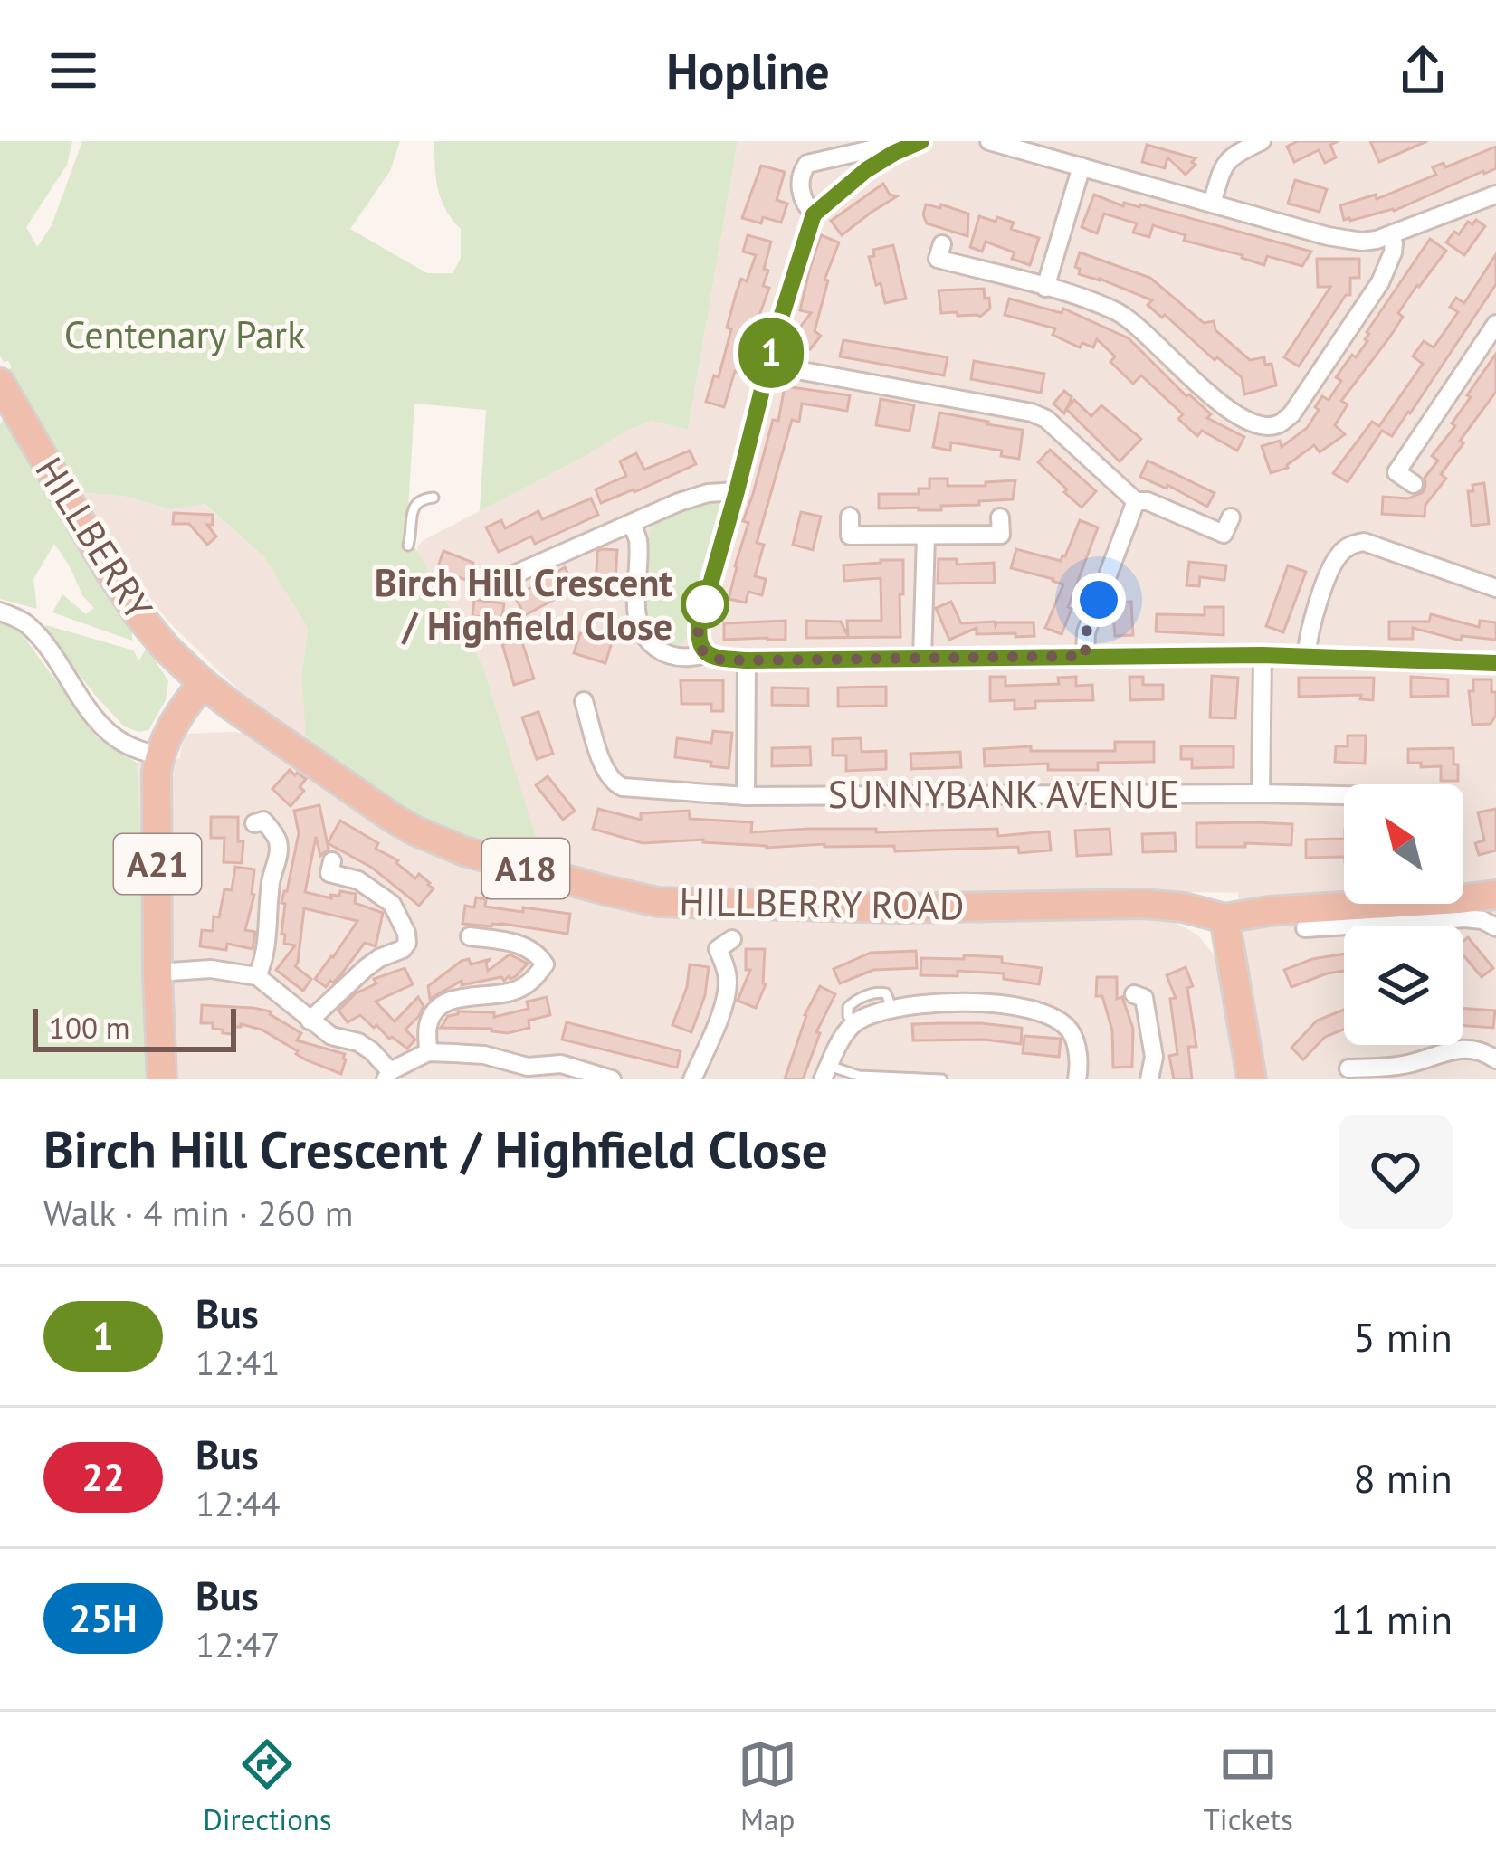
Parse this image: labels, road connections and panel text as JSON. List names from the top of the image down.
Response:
{
  "streets": {
    "highway": [
      "HILLBERRY",
      "A21",
      "A18",
      "HILLBERRY ROAD"
    ],
    "street": ["SUNNYBANK AVENUE"]
  },
  "crossings": [
    ["HILLBERRY", "A21"],
    ["HILLBERRY", "HILLBERRY ROAD"],
    ["A21", "HILLBERRY ROAD"]
  ],
  "parks": ["Centenary Park"],
  "places": ["Birch Hill Crescent / Highfield Close"],
  "lines": ["bus line 1"],
  "scale_bar": "100 m",
  "north": "top left",
  "page": {
    "header": "Hopline",
    "on_map": "1",
    "scale": "100 m",
    "heading": ["Birch Hill Crescent / Highfield Close", "Walk · 4 min · 260 m"],
    "list": [
      {
        "mark": "1",
        "name": "Bus",
        "note": "12:41",
        "value": "5 min"
      },
      {
        "mark": "22",
        "name": "Bus",
        "note": "12:44",
        "value": "8 min"
      },
      {
        "mark": "25H",
        "name": "Bus",
        "note": "12:47",
        "value": "11 min"
      }
    ],
    "tabs": ["Directions", "Map", "Tickets"]
  }
}
